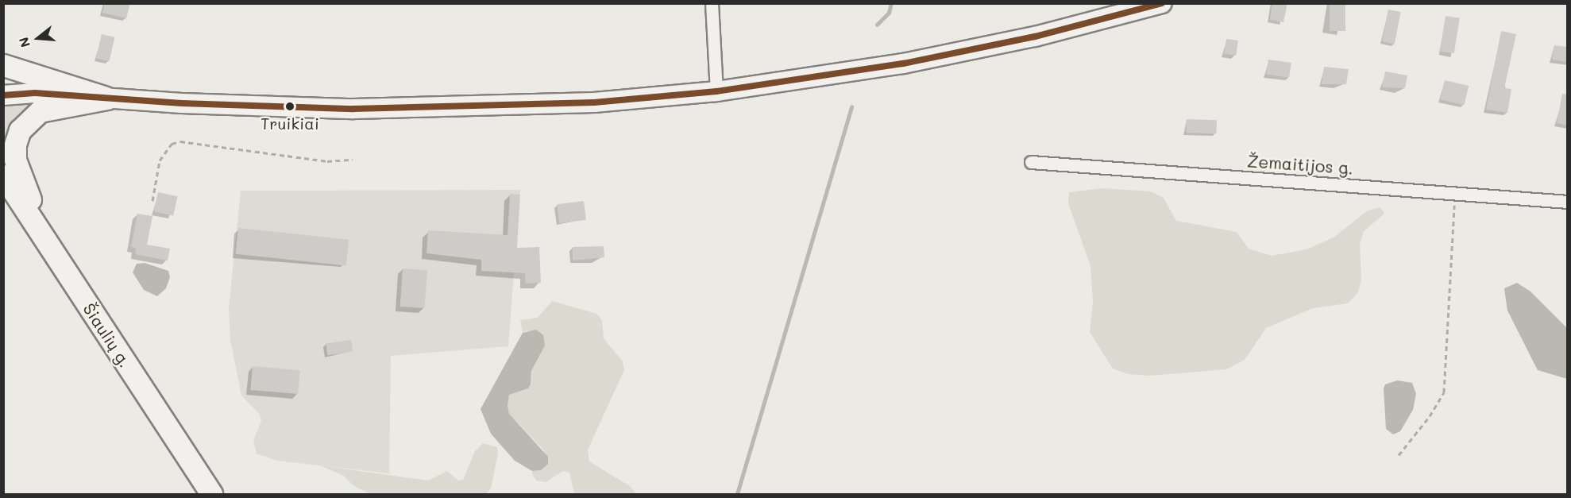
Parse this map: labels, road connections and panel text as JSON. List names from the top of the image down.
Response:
{
  "streets": {
    "highway": ["Šiaulių g."],
    "street": ["Žemaitijos g."]
  },
  "places": ["Truikiai"],
  "north": "left"
}
